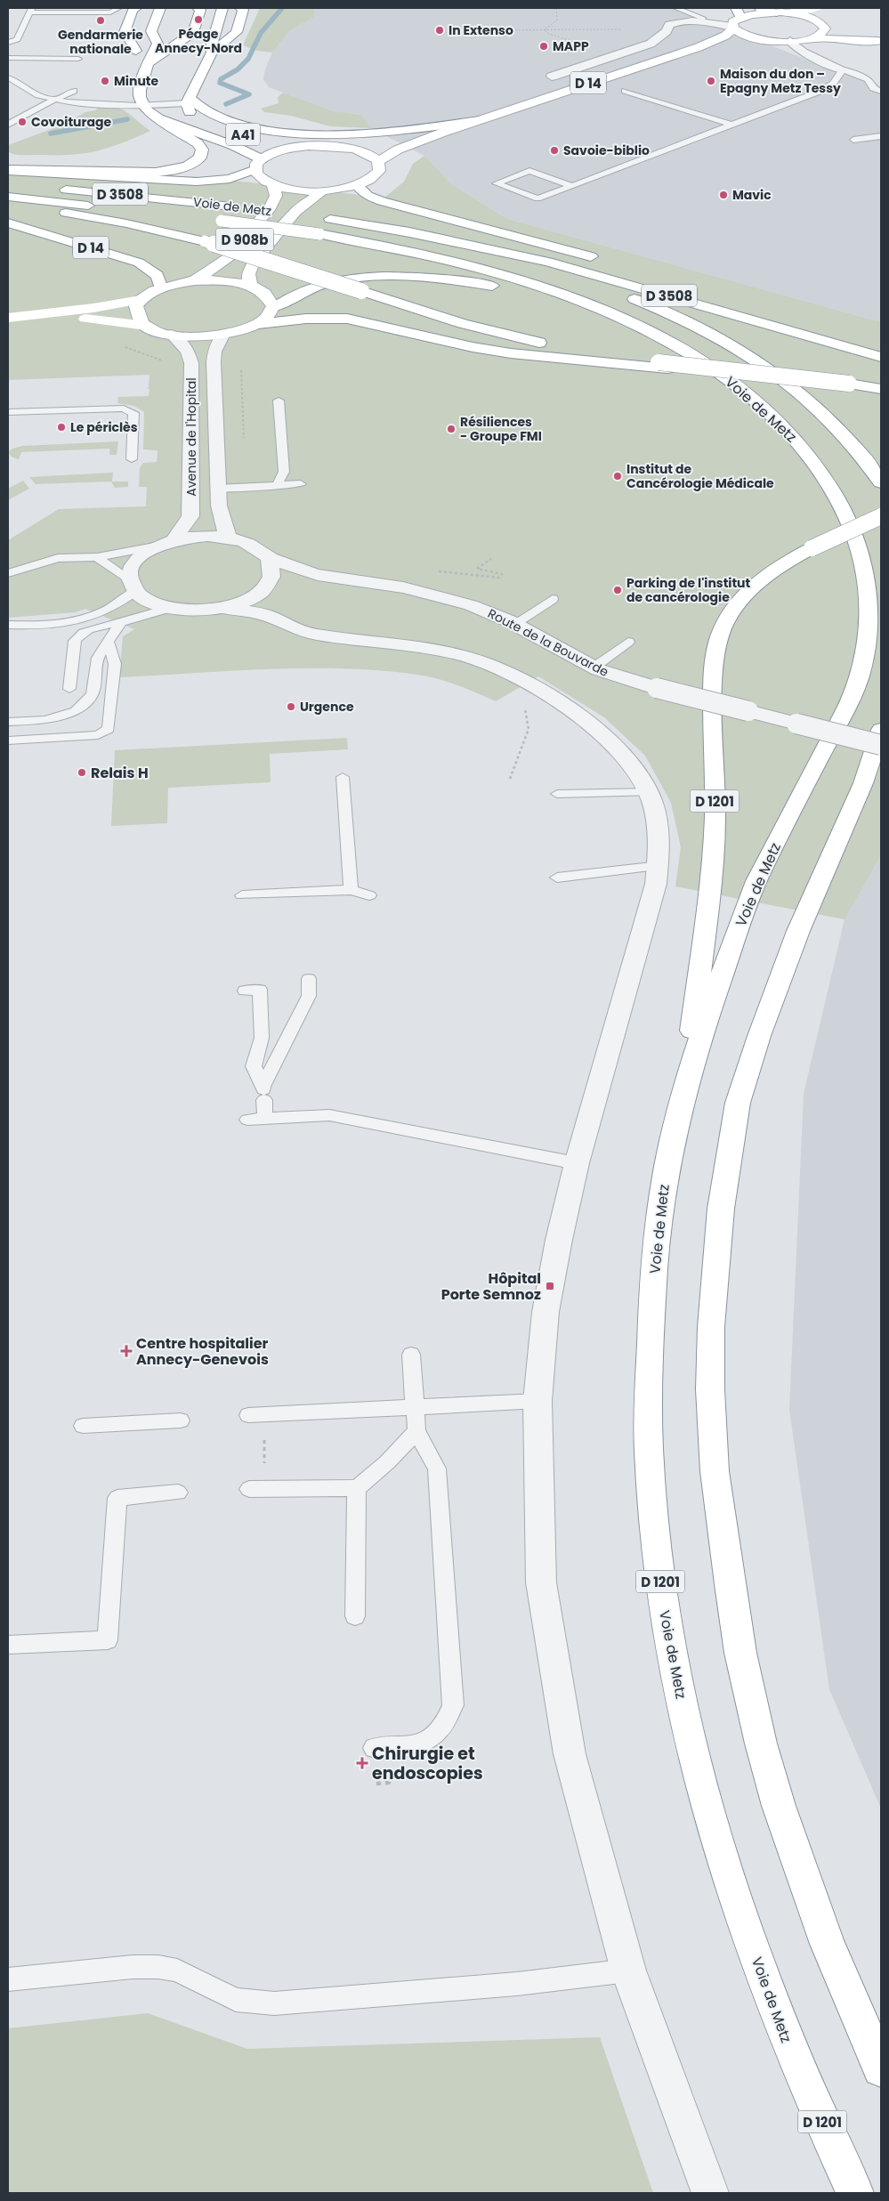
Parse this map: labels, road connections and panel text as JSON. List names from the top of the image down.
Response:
{
  "streets": {
    "main road": [
      "D 14",
      "A41",
      "D 3508",
      "Voie de Metz",
      "D 908b",
      "D 1201"
    ],
    "street": ["Avenue de l'Hopital", "Route de la Bouvarde"]
  },
  "crossings": [
    ["D 3508", "Voie de Metz"],
    ["Voie de Metz", "D 1201"],
    ["Avenue de l'Hopital", "Route de la Bouvarde"]
  ],
  "places": {
    "other": [
      "Péage Annecy-Nord",
      "Gendarmerie nationale",
      "In Extenso",
      "MAPP",
      "Minute",
      "Maison du don – Epagny Metz Tessy",
      "Covoiturage",
      "Savoie-biblio",
      "Mavic",
      "Le périclès",
      "Résiliences - Groupe FMI",
      "Institut de Cancérologie Médicale",
      "Parking de l'institut de cancérologie",
      "Urgence",
      "Relais H"
    ],
    "transit": ["Hôpital Porte Semnoz"],
    "health": ["Centre hospitalier Annecy-Genevois", "Chirurgie et endoscopies"]
  }
}
